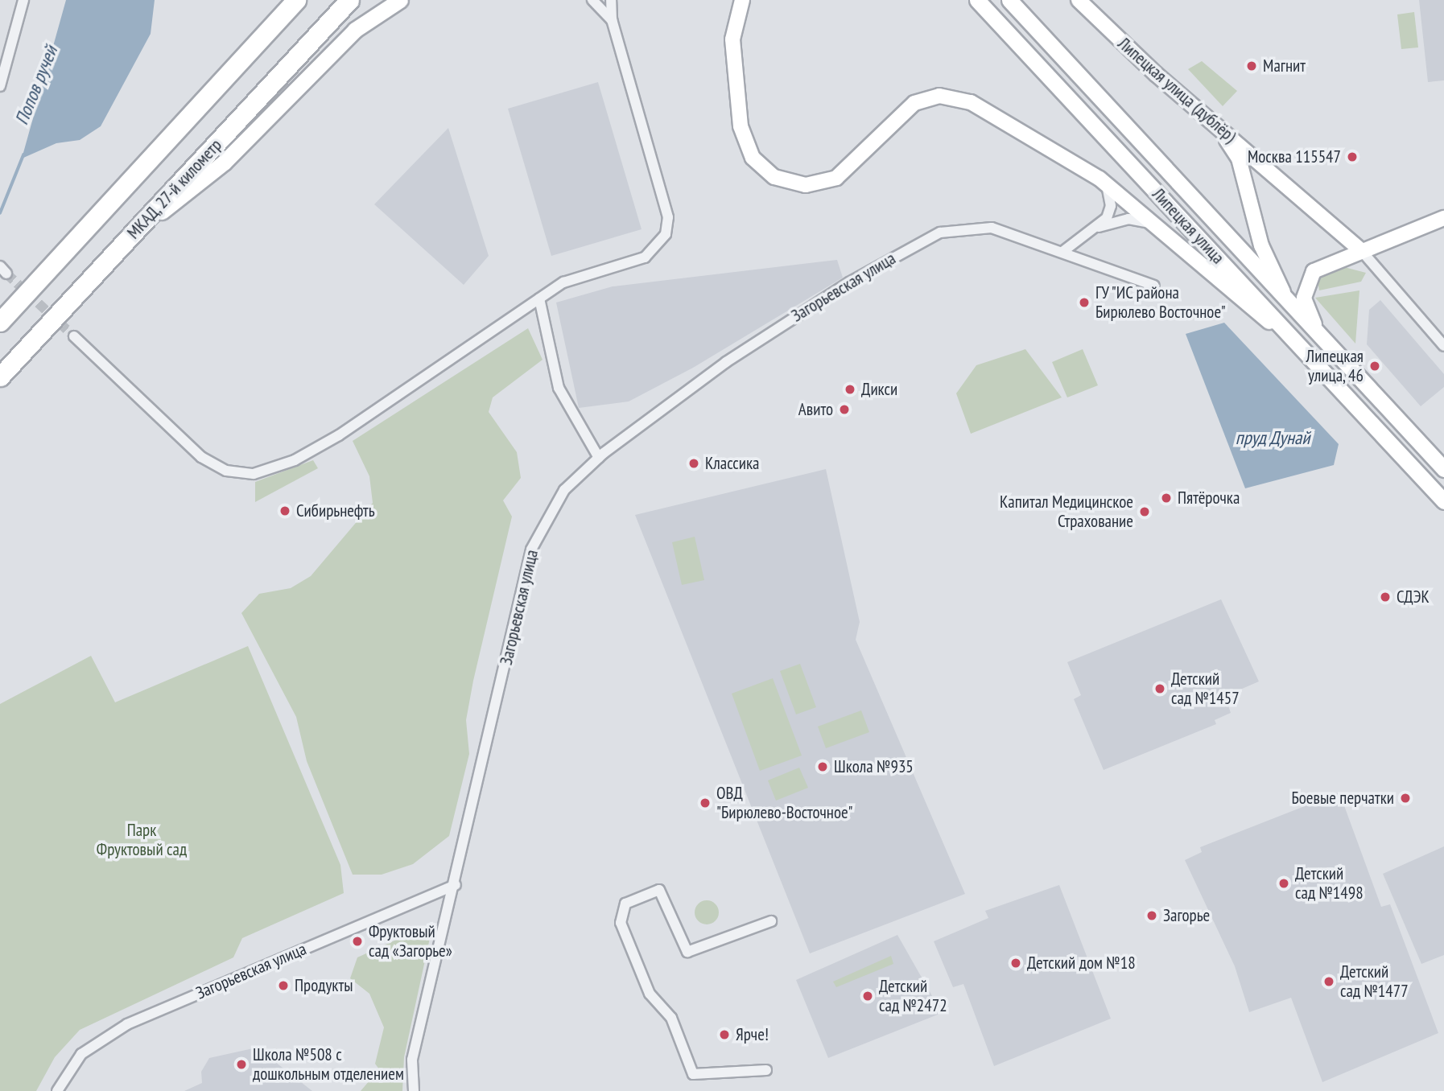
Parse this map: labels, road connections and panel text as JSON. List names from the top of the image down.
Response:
{
  "streets": {
    "highway": ["МКАД, 27-й километр"],
    "main road": ["Липецкая улица"],
    "street": ["Липецкая улица (дублёр)", "Загорьевская улица"]
  },
  "water": ["Попов ручей", "пруд Дунай"],
  "parks": ["Парк Фруктовый сад"],
  "places": [
    "Магнит",
    "Москва 115547",
    "ГУ \"ИС района Бирюлево Восточное\"",
    "Липецкая улица, 46",
    "Дикси",
    "Авито",
    "Классика",
    "Пятёрочка",
    "Сибирьнефть",
    "Капитал Медицинское Страхование",
    "СДЭК",
    "Детский сад №1457",
    "Школа №935",
    "Боевые перчатки",
    "ОВД \"Бирюлево-Восточное\"",
    "Детский сад №1498",
    "Загорье",
    "Фруктовый сад «Загорье»",
    "Детский дом №18",
    "Детский сад №1477",
    "Продукты",
    "Детский сад №2472",
    "Ярче!",
    "Школа №508 с дошкольным отделением"
  ]
}
